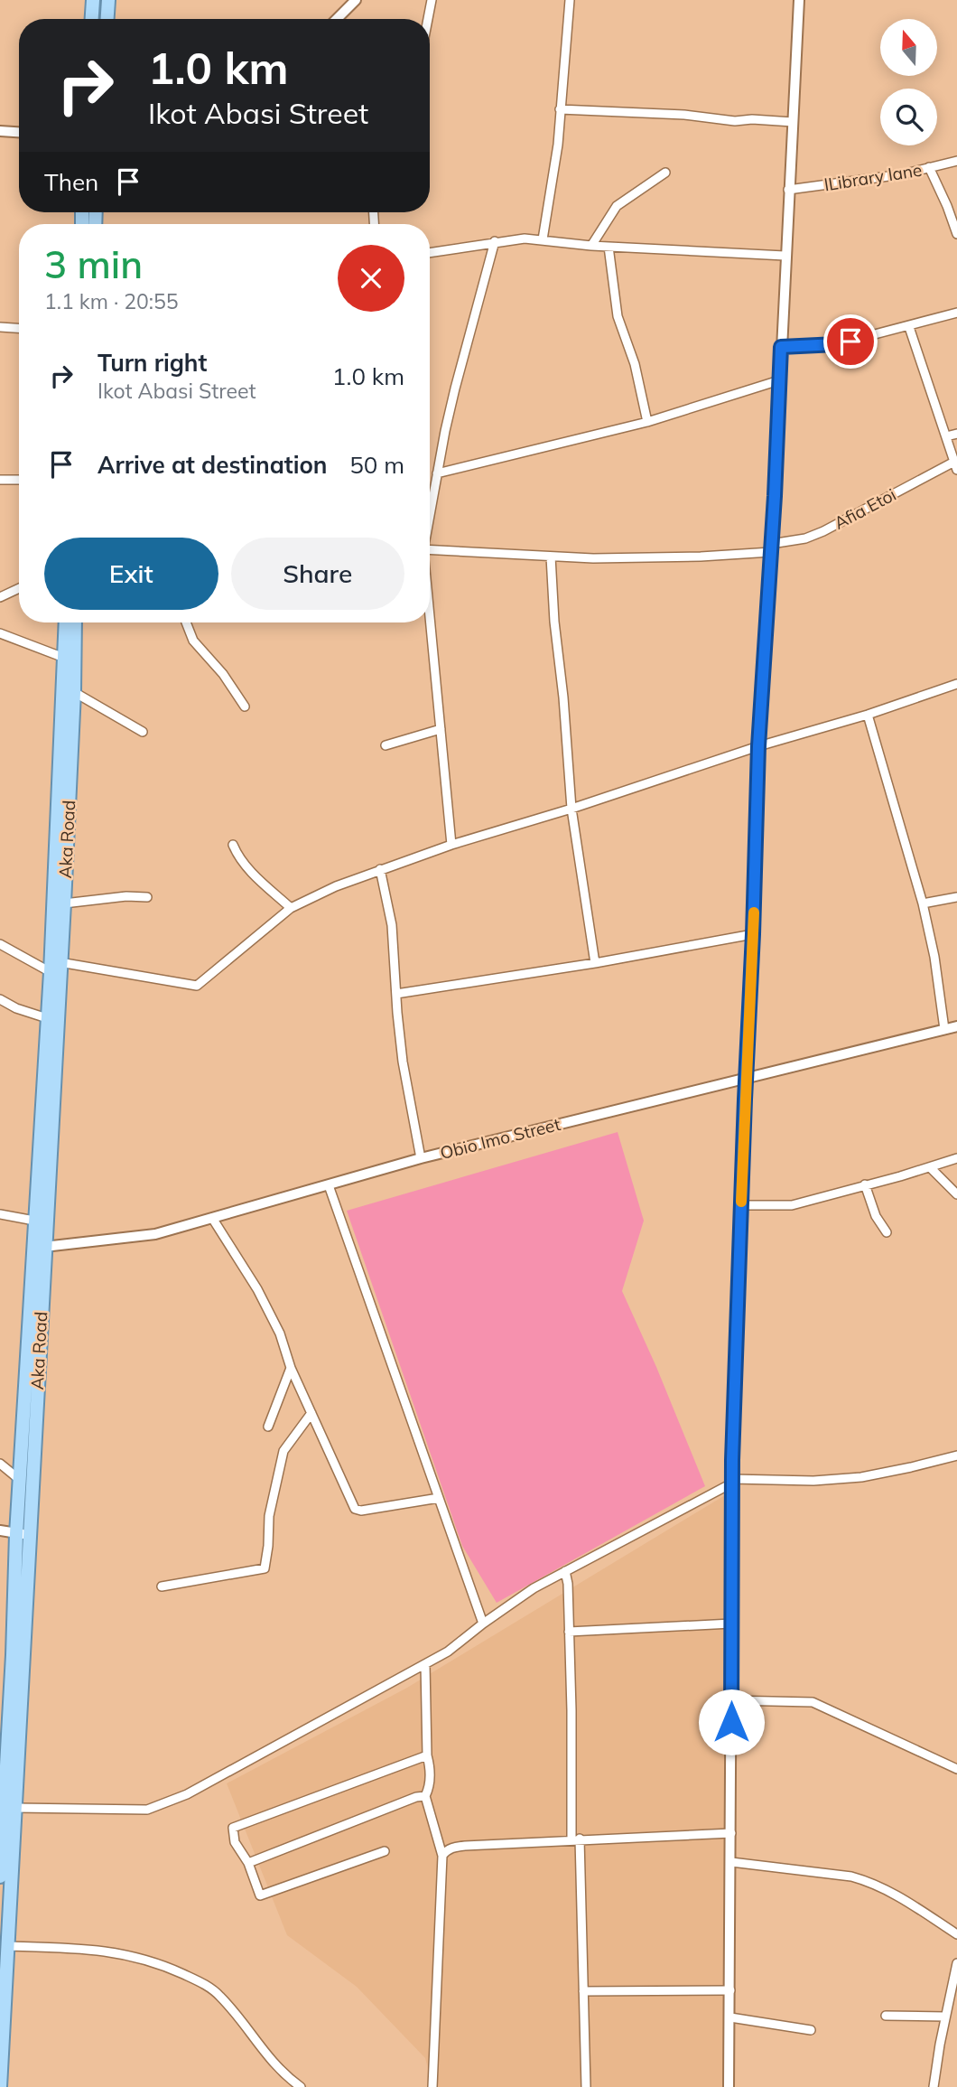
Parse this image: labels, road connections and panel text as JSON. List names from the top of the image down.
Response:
{
  "streets": {
    "main road": ["Aka Road"],
    "street": ["lLibrary lane", "Afia Etoi", "Obio Imo Street"]
  },
  "crossings": [
    ["Aka Road", "Obio Imo Street"]
  ],
  "north": "top",
  "page": {
    "turn": ["1.0 km", "Ikot Abasi Street"],
    "then": "Then",
    "heading": ["3 min", "1.1 km · 20:55"],
    "list": [
      {
        "name": "Turn right",
        "note": "Ikot Abasi Street",
        "value": "1.0 km"
      },
      {
        "name": "Arrive at destination",
        "value": "50 m"
      }
    ],
    "buttons": ["Exit", "Share"]
  }
}
